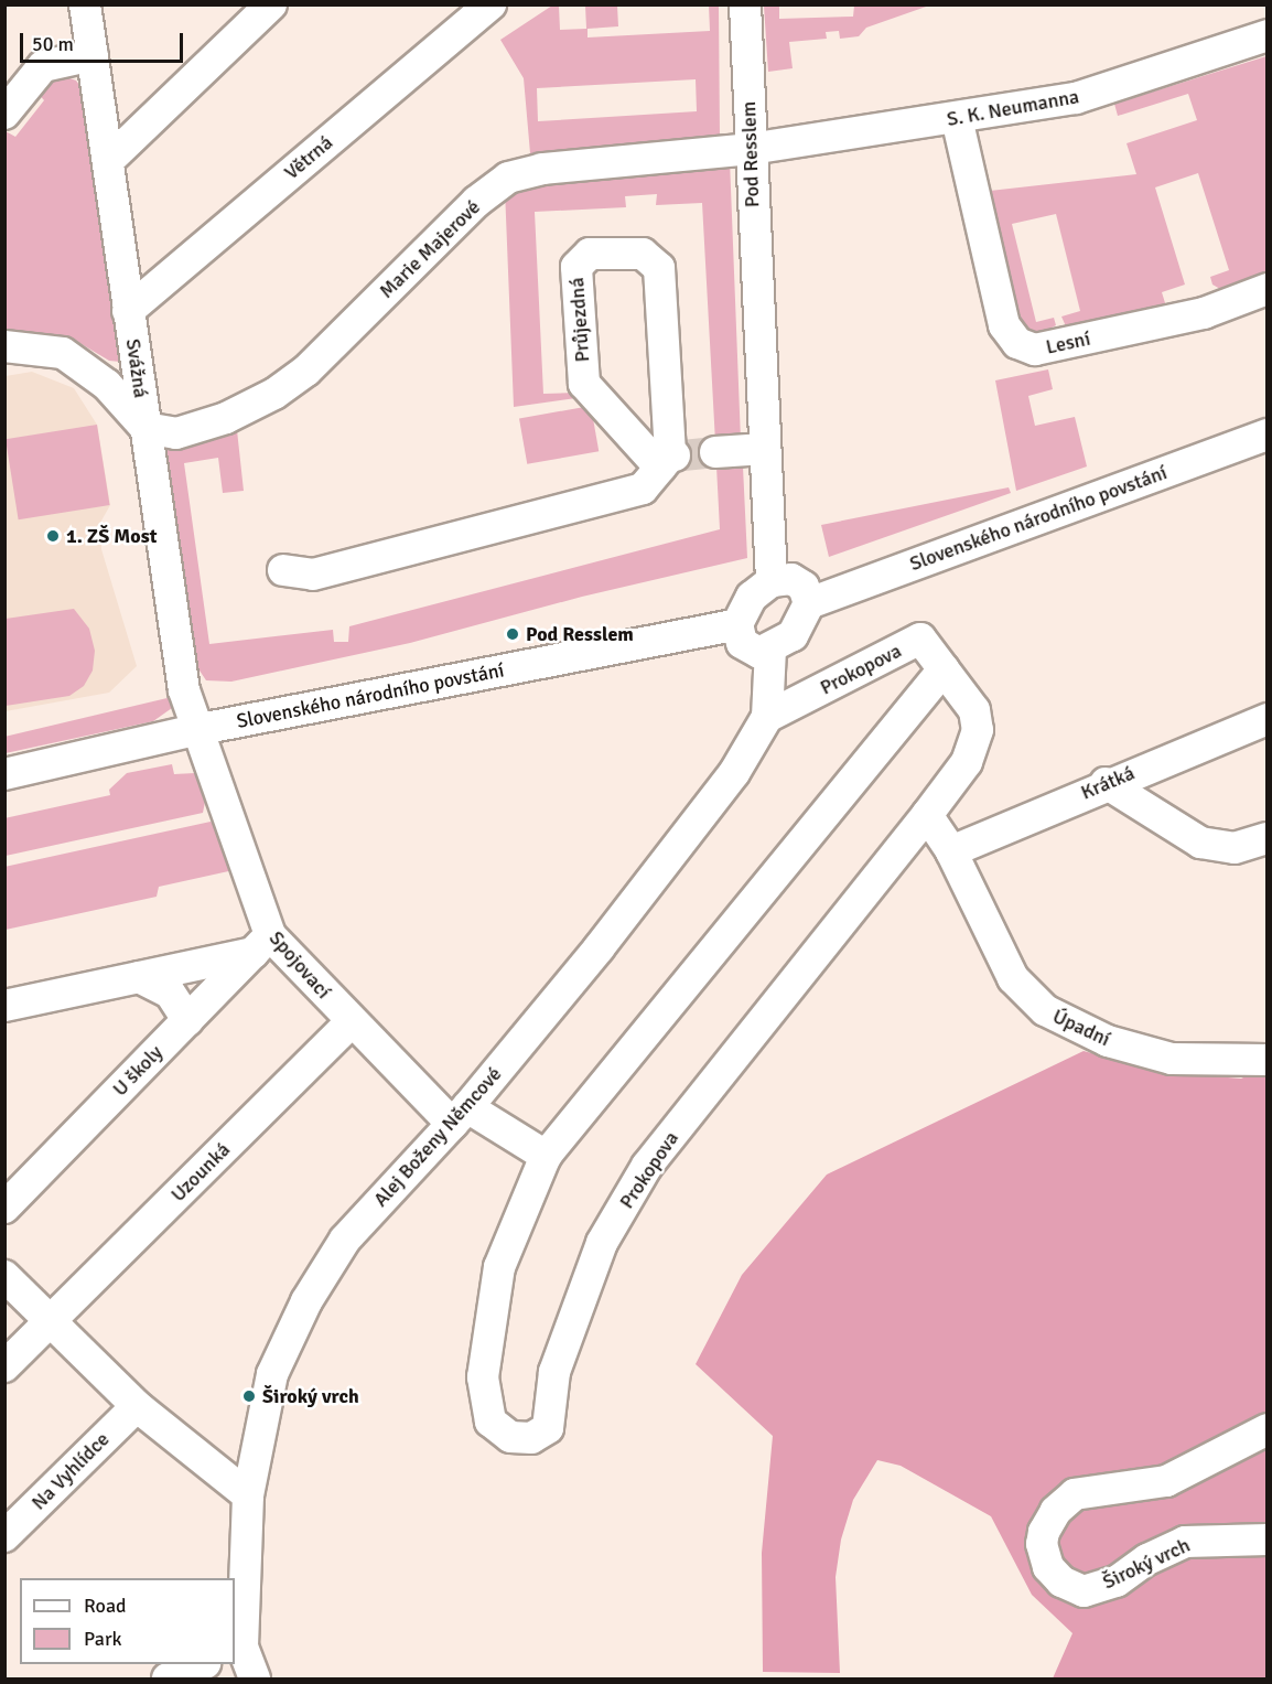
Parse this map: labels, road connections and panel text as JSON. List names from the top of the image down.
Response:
{
  "streets": {
    "street": [
      "S. K. Neumanna",
      "Pod Resslem",
      "Větrná",
      "Marie Majerové",
      "Průjezdná",
      "Lesní",
      "Svážná",
      "Slovenského národního povstání",
      "Prokopova",
      "Krátká",
      "Spojovací",
      "Úpadní",
      "U školy",
      "Alej Boženy Němcové",
      "Uzounká",
      "Na Vyhlídce",
      "Široký vrch"
    ]
  },
  "crossings": [
    ["S. K. Neumanna", "Pod Resslem"],
    ["S. K. Neumanna", "Marie Majerové"],
    ["S. K. Neumanna", "Lesní"],
    ["Pod Resslem", "Marie Majerové"],
    ["Pod Resslem", "Slovenského národního povstání"],
    ["Pod Resslem", "Alej Boženy Němcové"],
    ["Větrná", "Svážná"],
    ["Marie Majerové", "Svážná"],
    ["Svážná", "Slovenského národního povstání"],
    ["Svážná", "Spojovací"],
    ["Slovenského národního povstání", "Spojovací"],
    ["Slovenského národního povstání", "Alej Boženy Němcové"],
    ["Prokopova", "Úpadní"],
    ["Prokopova", "Alej Boženy Němcové"],
    ["Krátká", "Úpadní"],
    ["Spojovací", "U školy"],
    ["Spojovací", "Alej Boženy Němcové"],
    ["Spojovací", "Uzounká"]
  ],
  "places": ["1. ZŠ Most", "Pod Resslem", "Široký vrch"],
  "legend": ["Road", "Park"],
  "scale_bar": "50 m"
}
